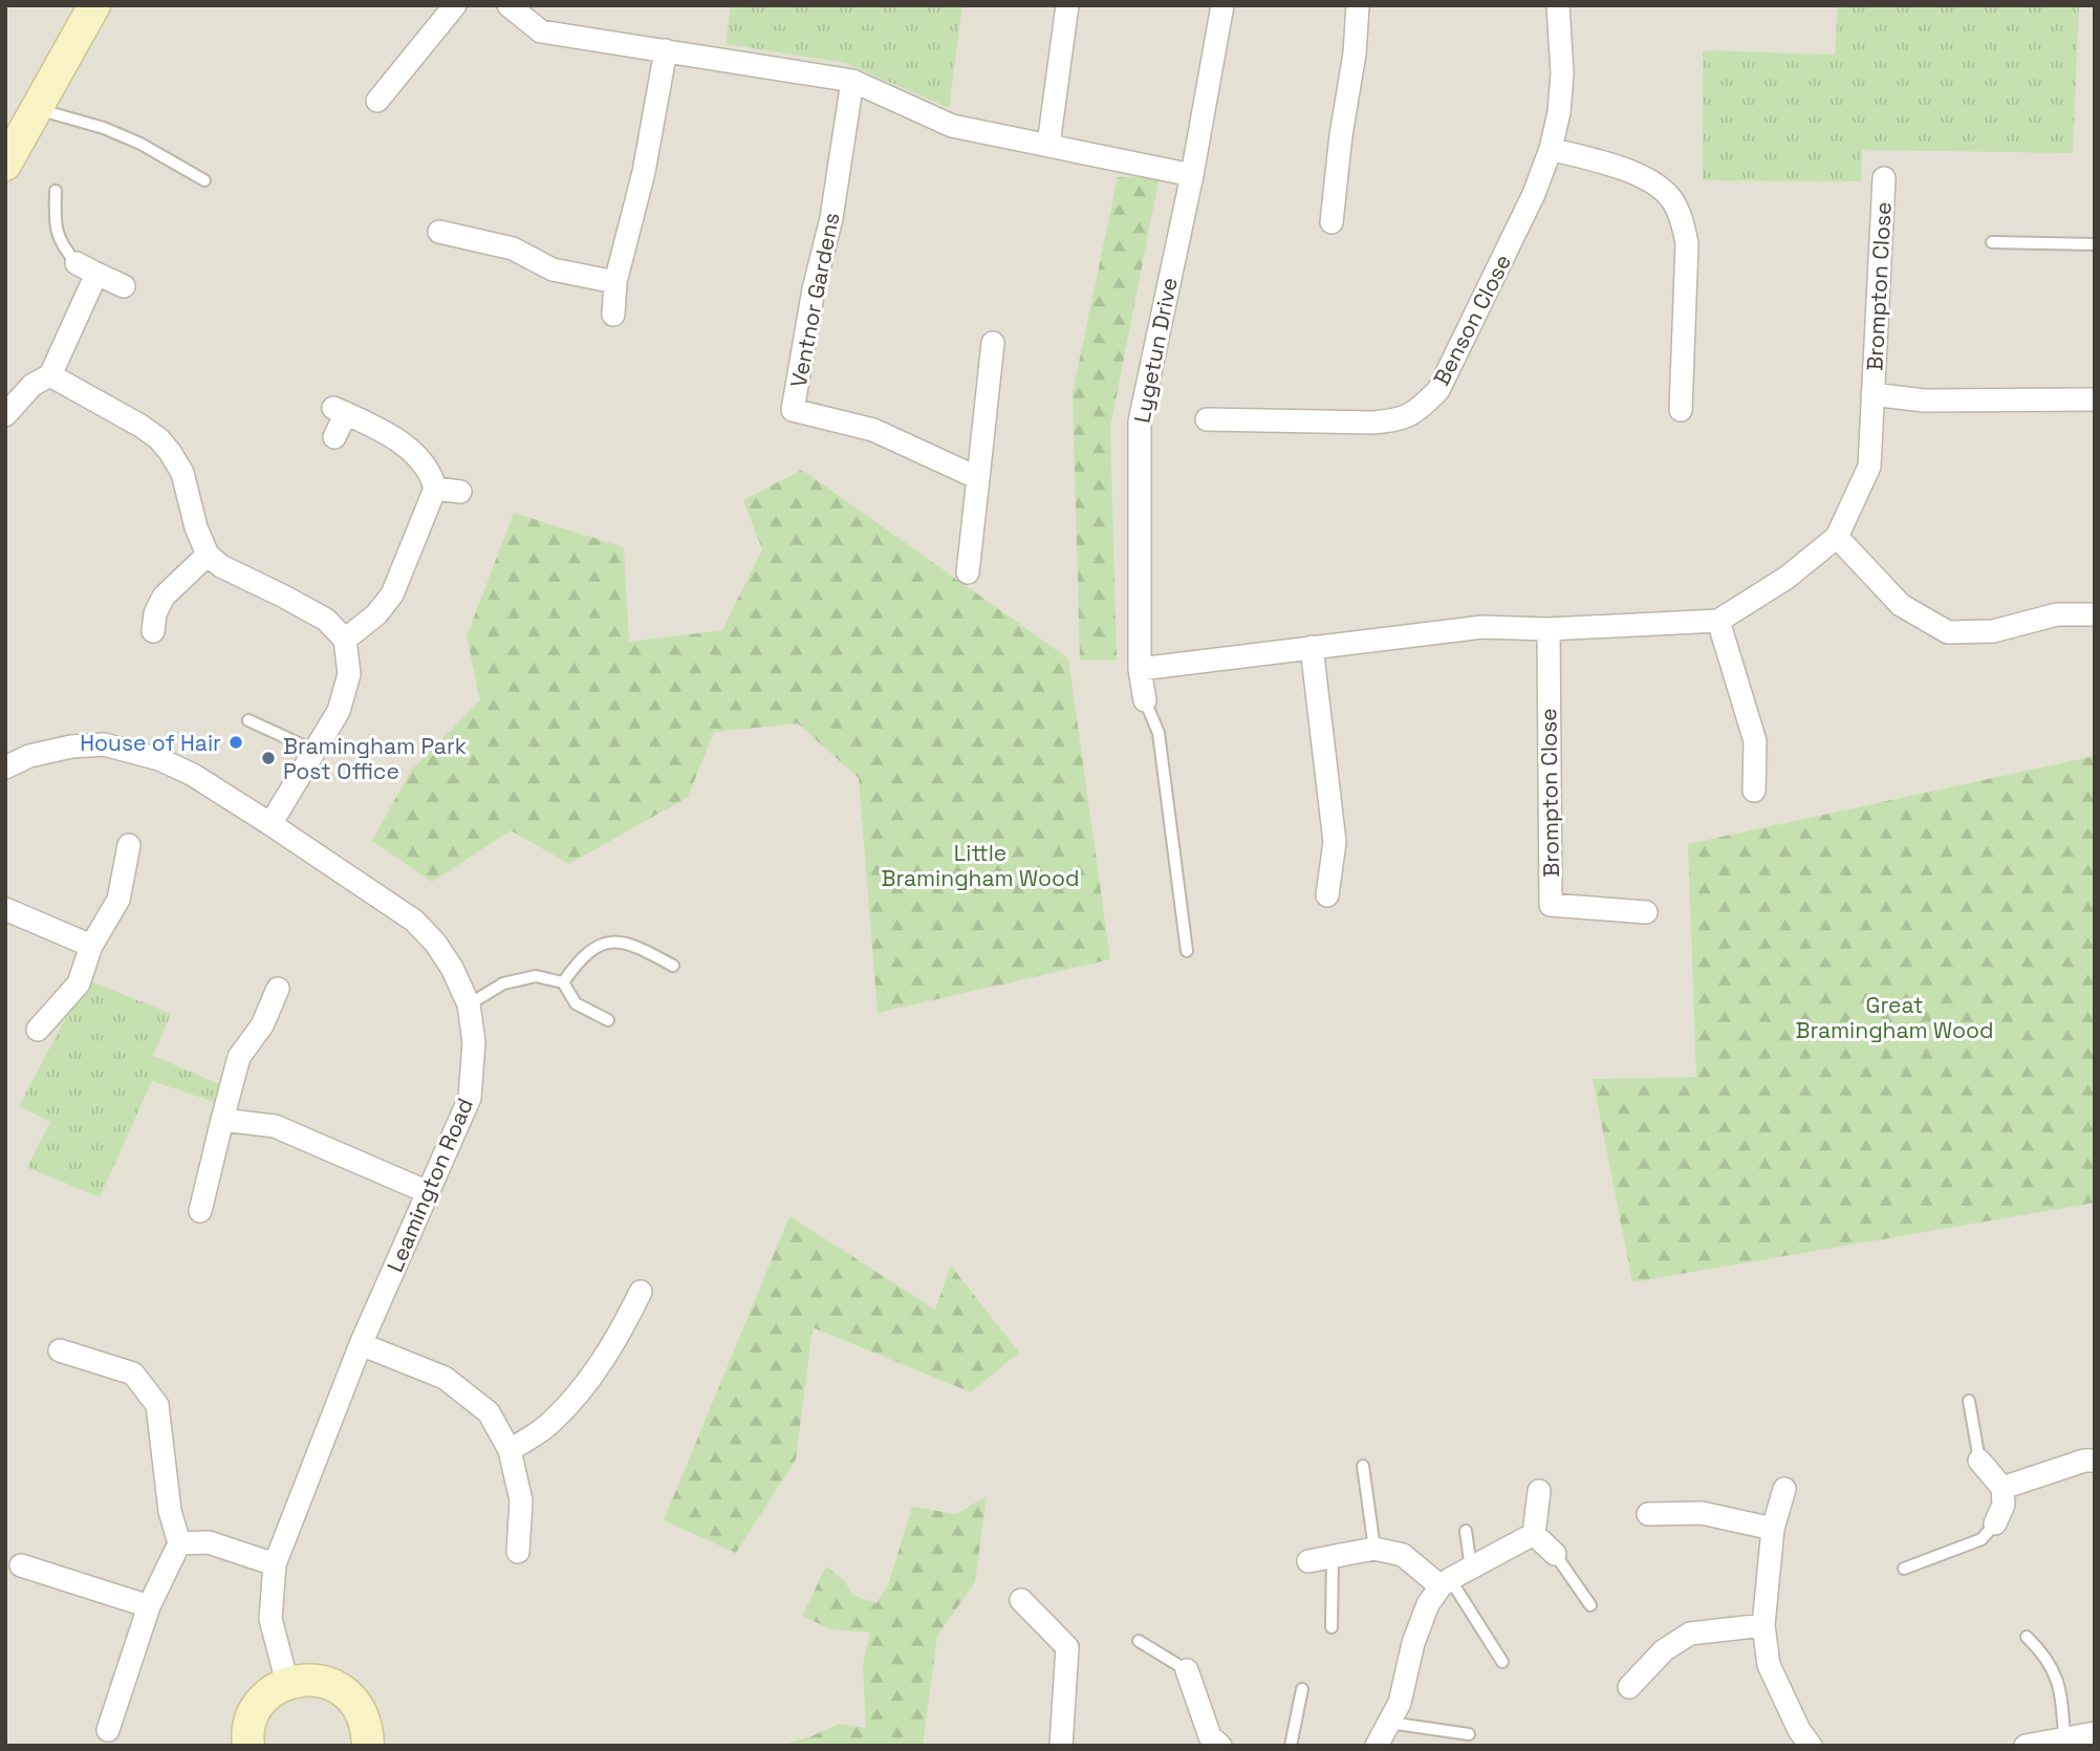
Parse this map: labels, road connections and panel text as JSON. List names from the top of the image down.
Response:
{
  "streets": {
    "street": [
      "Brompton Close",
      "Ventnor Gardens",
      "Benson Close",
      "Lygetun Drive",
      "Leamington Road"
    ]
  },
  "crossings": [
    ["Brompton Close", "Lygetun Drive"]
  ],
  "parks": ["Little Bramingham Wood", "Great Bramingham Wood"],
  "places": ["House of Hair", "Bramingham Park Post Office"]
}
